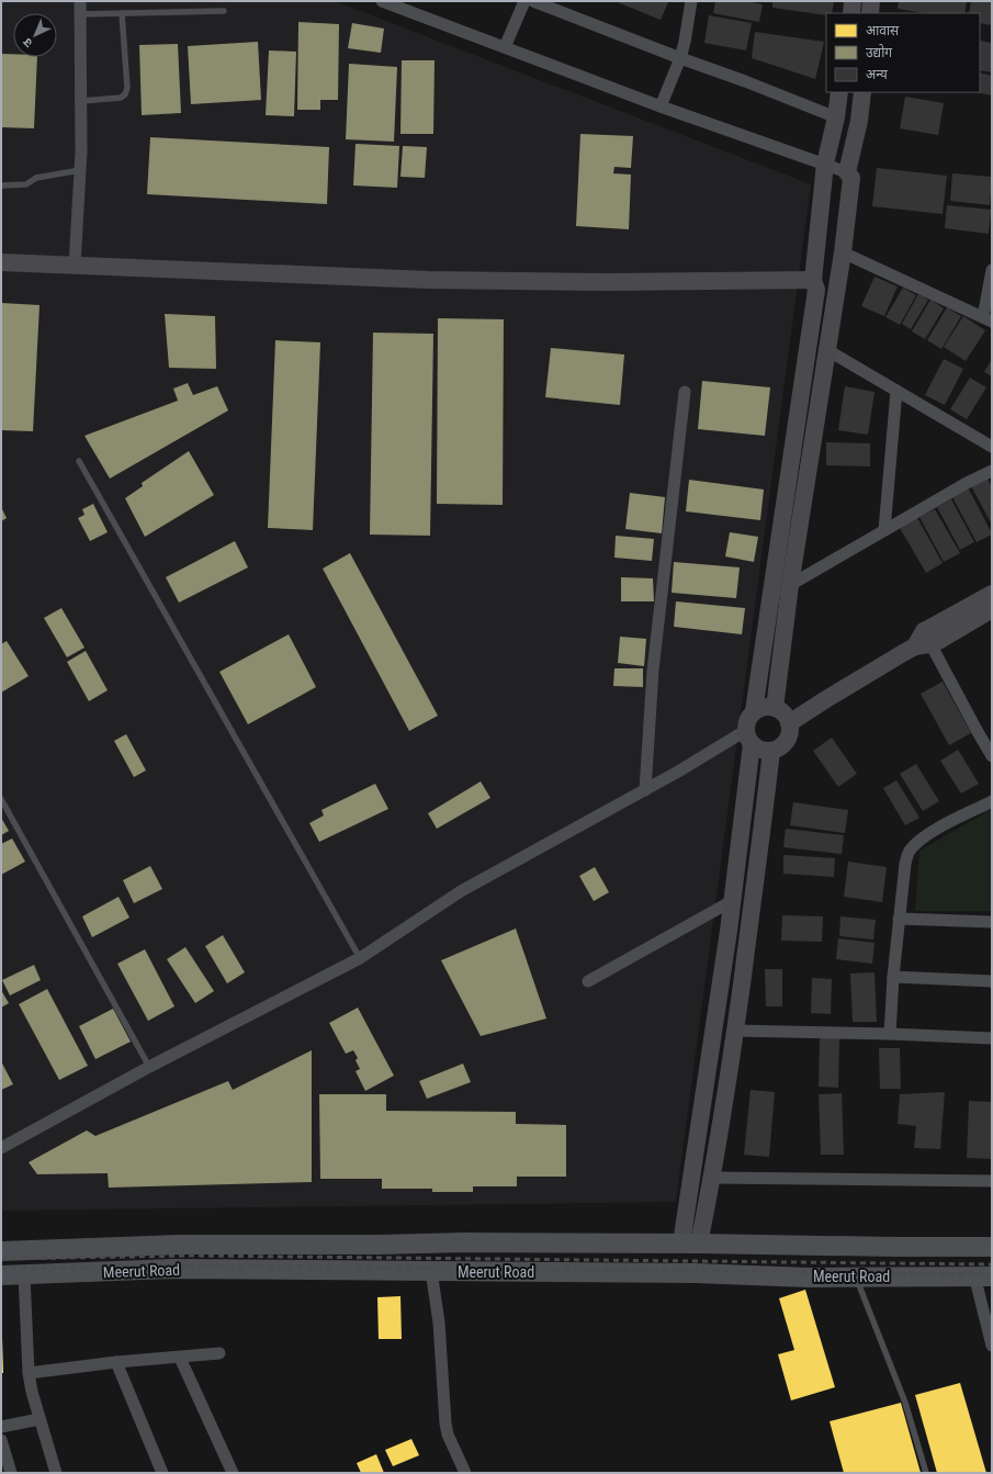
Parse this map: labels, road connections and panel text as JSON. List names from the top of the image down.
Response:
{
  "streets": {
    "main road": ["Meerut Road"]
  },
  "legend": ["आवास", "उद्योग", "अन्य"],
  "north": "bottom left"
}
